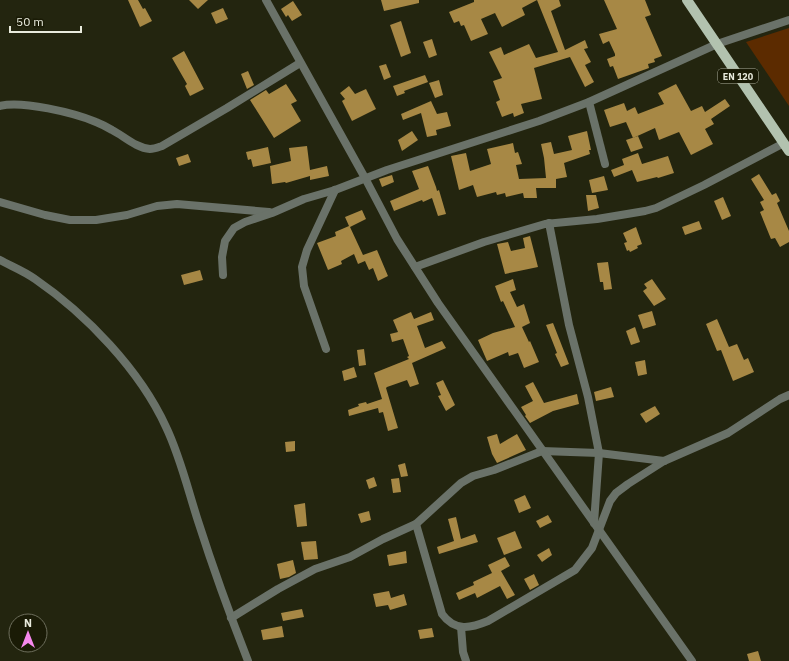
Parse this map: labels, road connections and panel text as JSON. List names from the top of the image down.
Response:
{
  "streets": {
    "main road": ["EN 120"]
  },
  "scale_bar": "50 m",
  "north": "top"
}
